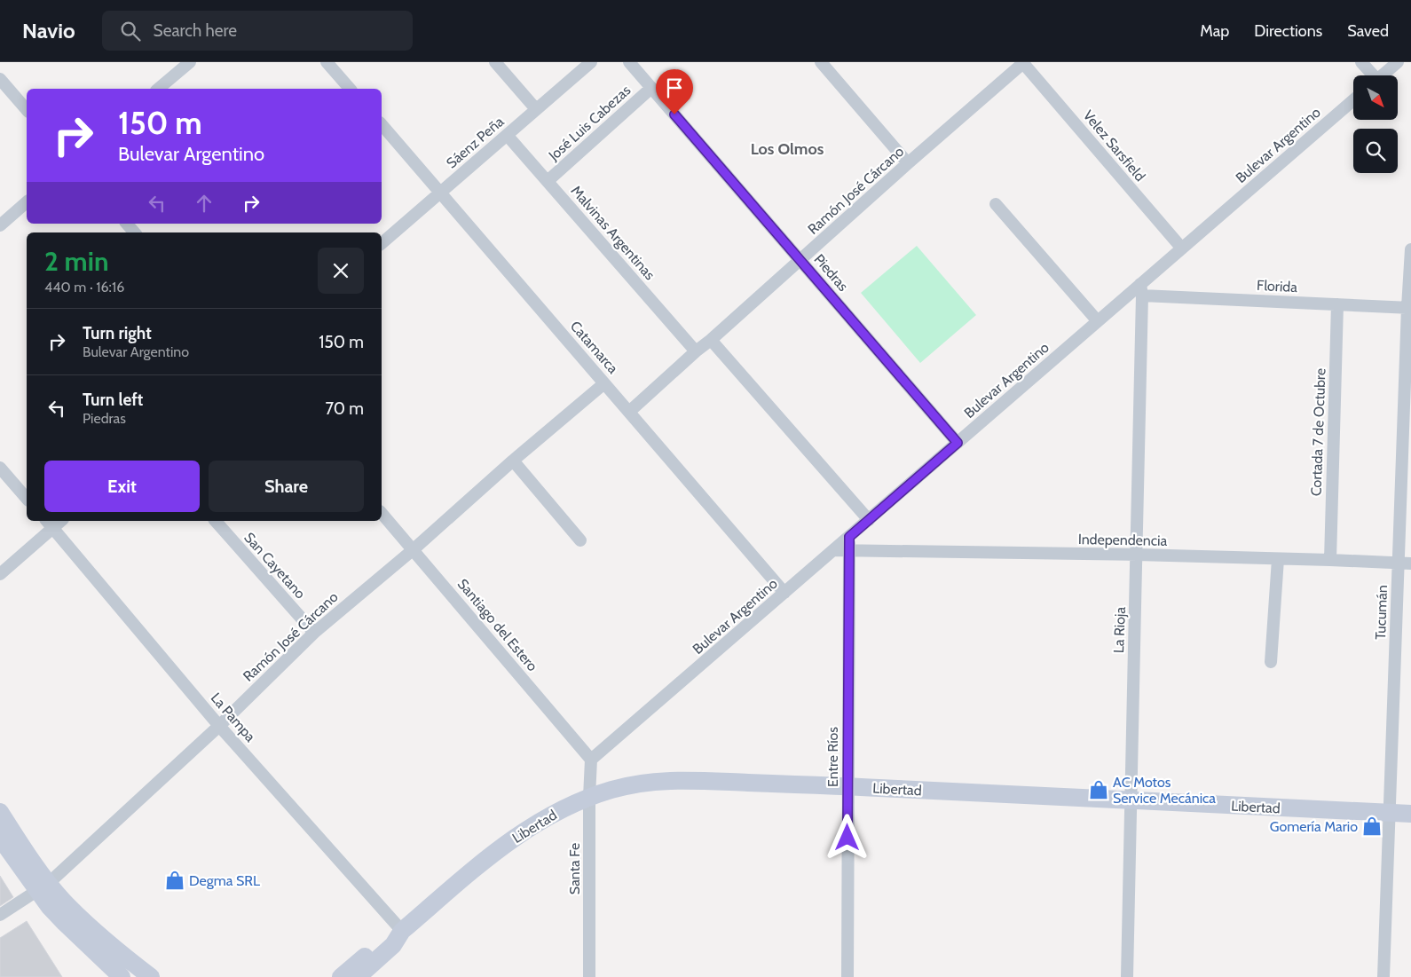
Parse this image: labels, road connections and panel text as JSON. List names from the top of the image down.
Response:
{
  "streets": {
    "main road": ["Libertad"],
    "street": [
      "José Luis Cabezas",
      "Sáenz Peña",
      "Bulevar Argentino",
      "Velez Sarsfield",
      "Ramón José Cárcano",
      "Malvinas Argentinas",
      "Piedras",
      "Florida",
      "Catamarca",
      "Cortada 7 de Octubre",
      "Independencia",
      "San Cayetano",
      "Tucumán",
      "Santiago del Estero",
      "La Rioja",
      "La Pampa",
      "Entre Ríos",
      "Santa Fe"
    ]
  },
  "crossings": [
    ["José Luis Cabezas", "Malvinas Argentinas"],
    ["José Luis Cabezas", "Piedras"],
    ["Sáenz Peña", "Malvinas Argentinas"],
    ["Sáenz Peña", "Catamarca"],
    ["Bulevar Argentino", "Velez Sarsfield"],
    ["Bulevar Argentino", "Piedras"],
    ["Bulevar Argentino", "Florida"],
    ["Bulevar Argentino", "Catamarca"],
    ["Bulevar Argentino", "Independencia"],
    ["Bulevar Argentino", "Santiago del Estero"],
    ["Bulevar Argentino", "La Rioja"],
    ["Bulevar Argentino", "Entre Ríos"],
    ["Bulevar Argentino", "Santa Fe"],
    ["Velez Sarsfield", "Ramón José Cárcano"],
    ["Ramón José Cárcano", "Malvinas Argentinas"],
    ["Ramón José Cárcano", "Piedras"],
    ["Ramón José Cárcano", "Catamarca"],
    ["Ramón José Cárcano", "San Cayetano"],
    ["Ramón José Cárcano", "Santiago del Estero"],
    ["Ramón José Cárcano", "La Pampa"],
    ["Florida", "Cortada 7 de Octubre"],
    ["Florida", "Tucumán"],
    ["Florida", "La Rioja"],
    ["Cortada 7 de Octubre", "Independencia"],
    ["Independencia", "Tucumán"],
    ["Independencia", "La Rioja"],
    ["Independencia", "Entre Ríos"],
    ["Tucumán", "Libertad"],
    ["Santiago del Estero", "Santa Fe"],
    ["La Rioja", "Libertad"],
    ["La Pampa", "Libertad"],
    ["Entre Ríos", "Libertad"],
    ["Libertad", "Santa Fe"]
  ],
  "districts": ["Los Olmos"],
  "places": {
    "shop": ["AC Motos Service Mecánica", "Gomería Mario", "Degma SRL"]
  },
  "north": "bottom right",
  "page": {
    "header": "Navio",
    "search": "Search here",
    "nav": ["Map", "Directions", "Saved"],
    "turn": ["150 m", "Bulevar Argentino"],
    "heading": ["2 min", "440 m · 16:16"],
    "list": [
      {
        "name": "Turn right",
        "note": "Bulevar Argentino",
        "value": "150 m"
      },
      {
        "name": "Turn left",
        "note": "Piedras",
        "value": "70 m"
      }
    ],
    "buttons": ["Exit", "Share"]
  }
}
